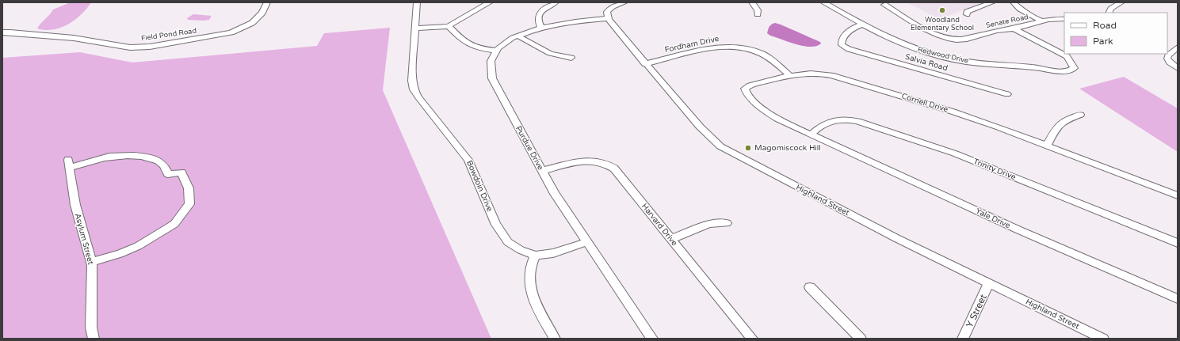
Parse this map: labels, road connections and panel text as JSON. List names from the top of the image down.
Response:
{
  "streets": {
    "street": [
      "Senate Road",
      "Field Pond Road",
      "Fordham Drive",
      "Redwood Drive",
      "Salvia Road",
      "Cornell Drive",
      "Purdue Drive",
      "Trinity Drive",
      "Bowdoin Drive",
      "Highland Street",
      "Yale Drive",
      "Harvard Drive",
      "Asylum Street",
      "Y Street"
    ]
  },
  "crossings": [
    ["Fordham Drive", "Cornell Drive"],
    ["Fordham Drive", "Highland Street"],
    ["Redwood Drive", "Salvia Road"],
    ["Cornell Drive", "Trinity Drive"],
    ["Cornell Drive", "Yale Drive"],
    ["Purdue Drive", "Harvard Drive"],
    ["Trinity Drive", "Yale Drive"],
    ["Highland Street", "Y Street"]
  ],
  "places": ["Woodland Elementary School", "Magomiscock Hill"],
  "legend": ["Road", "Park"]
}
